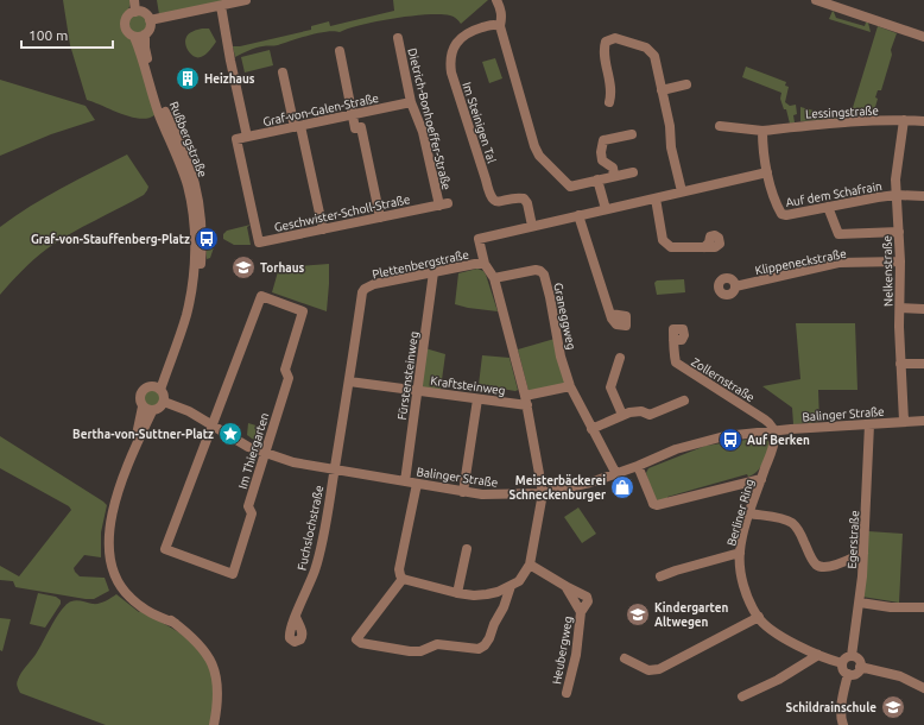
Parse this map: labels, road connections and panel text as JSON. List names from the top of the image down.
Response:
{
  "streets": {
    "street": [
      "Graf-von-Galen-Straße",
      "Lessingstraße",
      "Dietrich-Bonhoeffer-Straße",
      "Im Steinigen Tal",
      "Rußbergstraße",
      "Auf dem Schafrain",
      "Geschwister-Scholl-Straße",
      "Klippeneckstraße",
      "Plettenbergstraße",
      "Nelkenstraße",
      "Graneggweg",
      "Fürstensteinweg",
      "Zollernstraße",
      "Kraftsteinweg",
      "Balinger Straße",
      "Im Thiergarten",
      "Berliner Ring",
      "Fuchslochstraße",
      "Egerstraße",
      "Heubergweg"
    ]
  },
  "crossings": [
    ["Graf-von-Galen-Straße", "Dietrich-Bonhoeffer-Straße"],
    ["Graf-von-Galen-Straße", "Geschwister-Scholl-Straße"],
    ["Lessingstraße", "Nelkenstraße"],
    ["Dietrich-Bonhoeffer-Straße", "Geschwister-Scholl-Straße"],
    ["Rußbergstraße", "Balinger Straße"],
    ["Auf dem Schafrain", "Nelkenstraße"],
    ["Klippeneckstraße", "Nelkenstraße"],
    ["Plettenbergstraße", "Graneggweg"],
    ["Plettenbergstraße", "Fürstensteinweg"],
    ["Plettenbergstraße", "Kraftsteinweg"],
    ["Plettenbergstraße", "Balinger Straße"],
    ["Plettenbergstraße", "Fuchslochstraße"],
    ["Nelkenstraße", "Balinger Straße"],
    ["Graneggweg", "Balinger Straße"],
    ["Fürstensteinweg", "Kraftsteinweg"],
    ["Fürstensteinweg", "Balinger Straße"],
    ["Zollernstraße", "Balinger Straße"],
    ["Zollernstraße", "Berliner Ring"],
    ["Balinger Straße", "Im Thiergarten"],
    ["Balinger Straße", "Berliner Ring"],
    ["Balinger Straße", "Fuchslochstraße"],
    ["Balinger Straße", "Egerstraße"],
    ["Berliner Ring", "Egerstraße"]
  ],
  "places": {
    "building": ["Heizhaus"],
    "bus stop": ["Graf-von-Stauffenberg-Platz", "Auf Berken"],
    "school or university": ["Torhaus", "Kindergarten Altwegen", "Schildrainschule"],
    "place": ["Bertha-von-Suttner-Platz"],
    "shop": ["Meisterbäckerei Schneckenburger"]
  },
  "scale_bar": "100 m"
}
